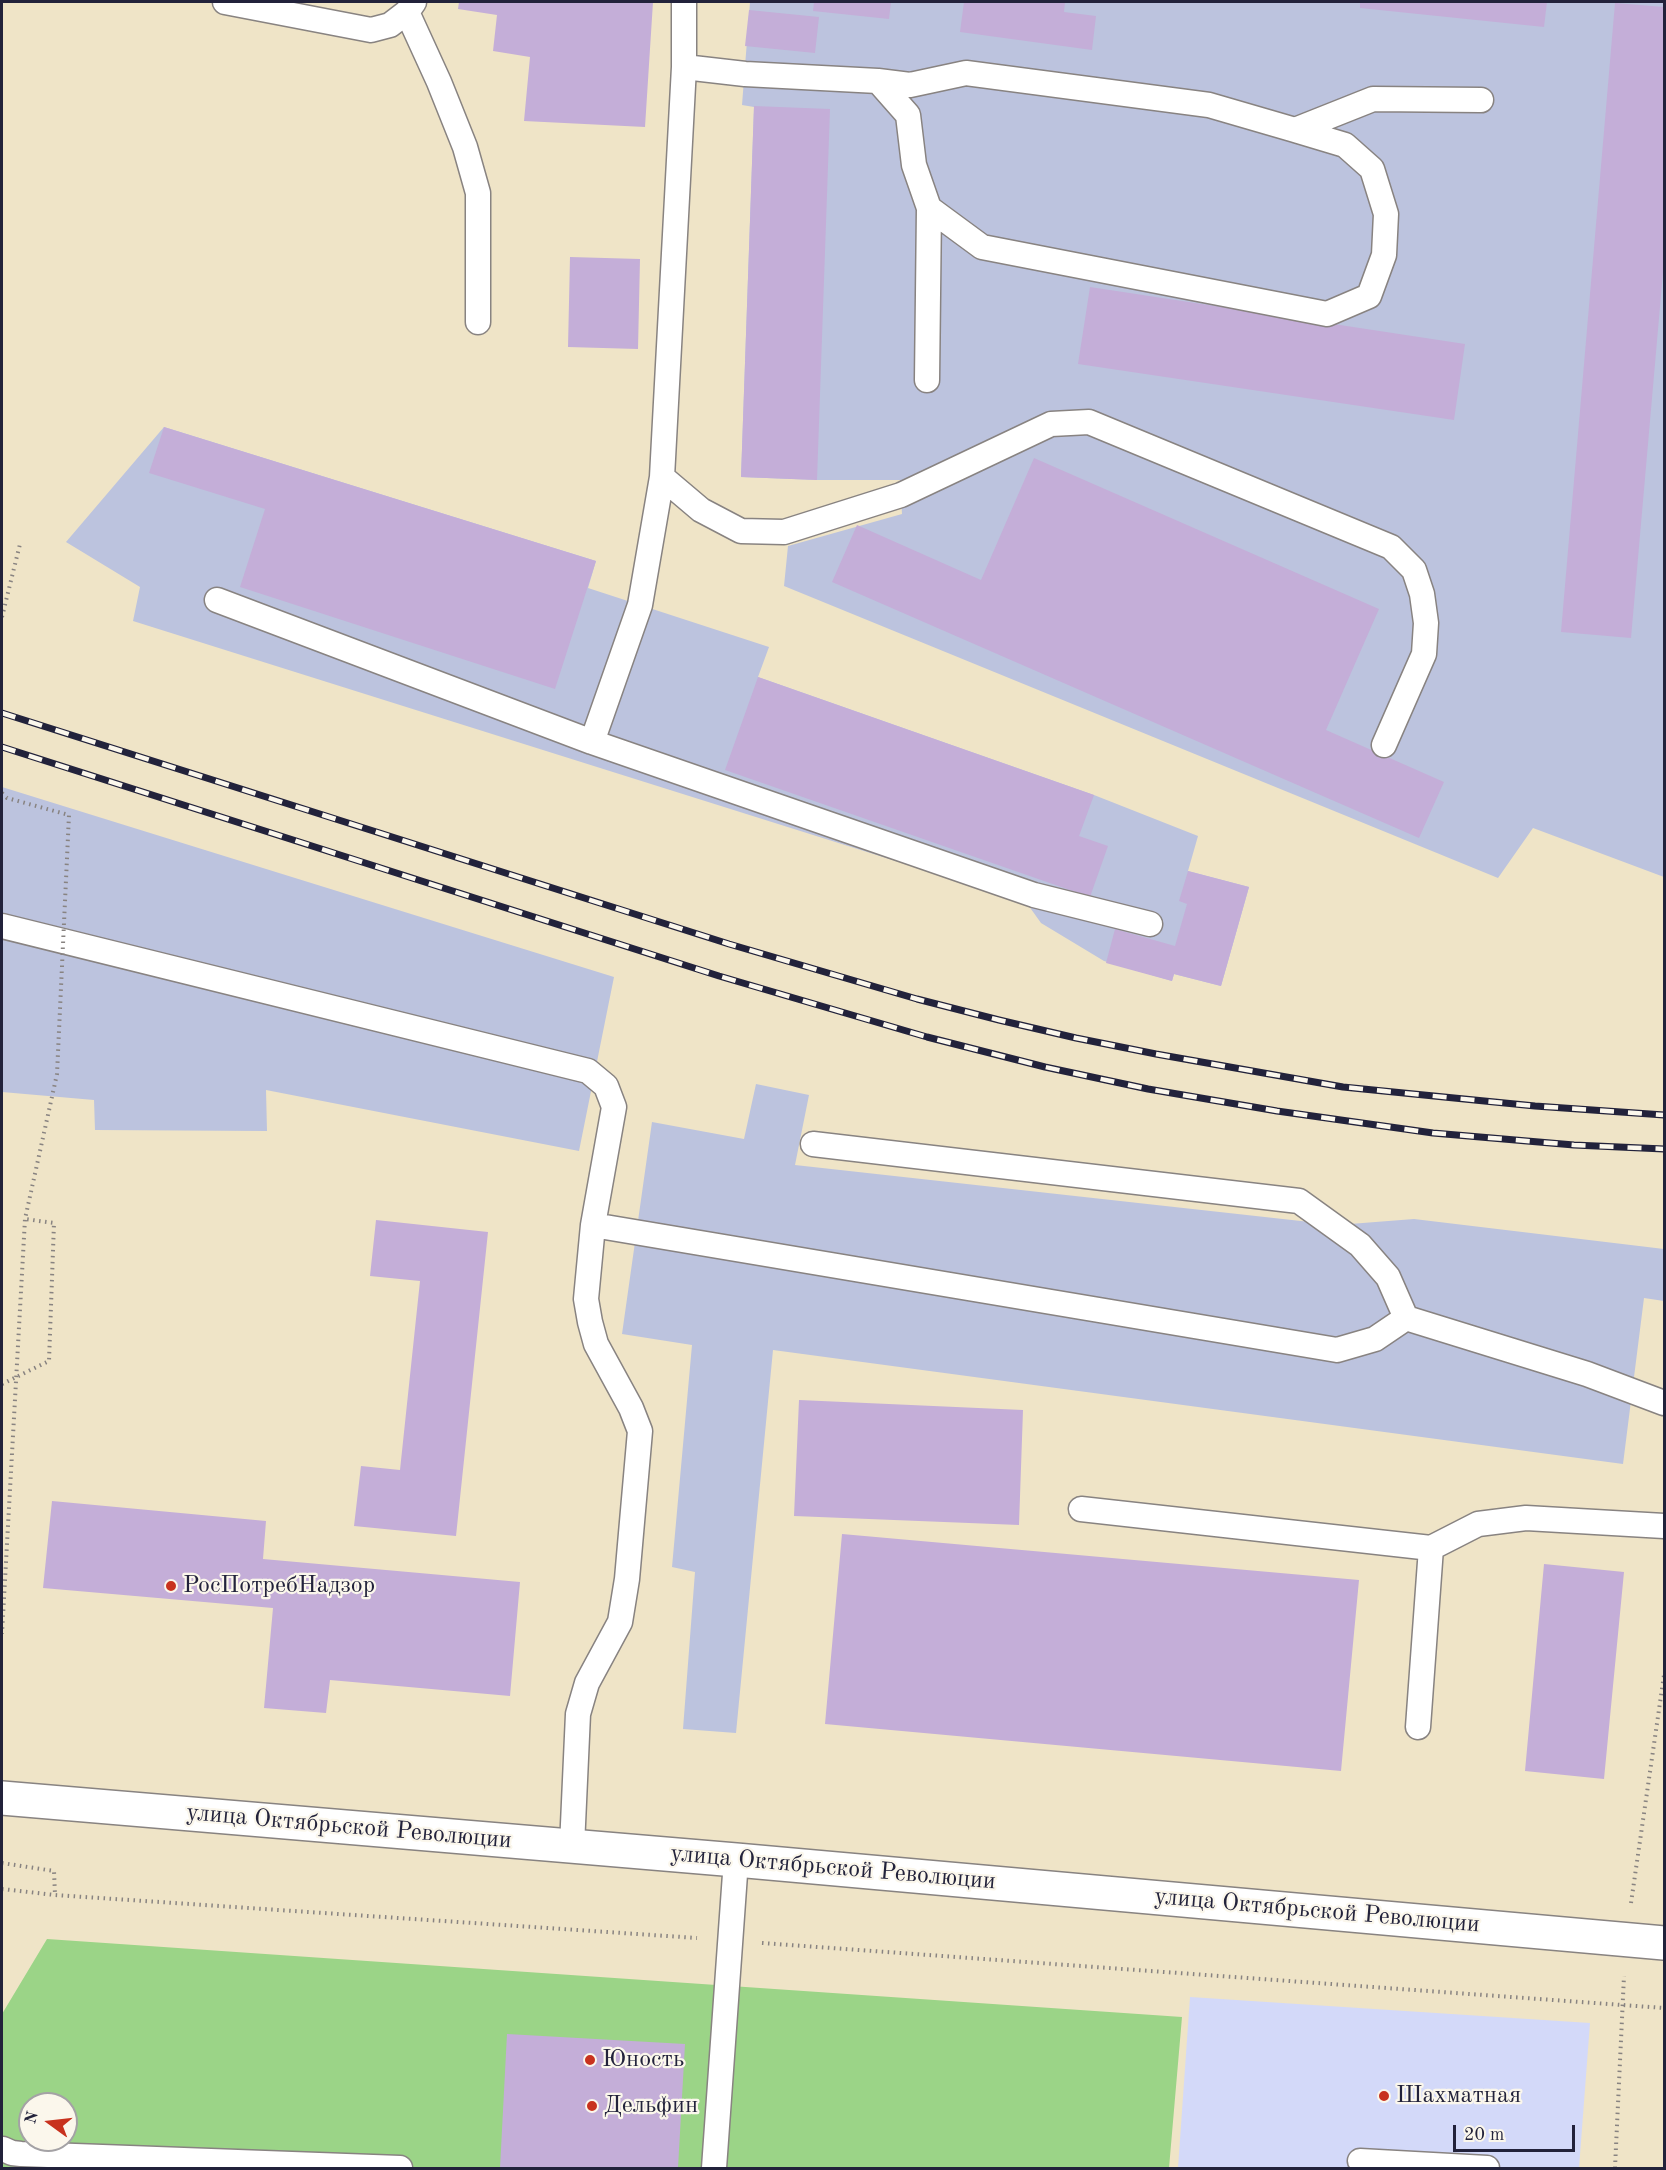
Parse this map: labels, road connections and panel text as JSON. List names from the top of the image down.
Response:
{
  "streets": {
    "street": ["улица Октябрьской Революции"]
  },
  "places": [
    "РосПотребНадзор",
    "Юность",
    "Шахматная",
    "Дельфин"
  ],
  "scale_bar": "20 m",
  "north": "left"
}
